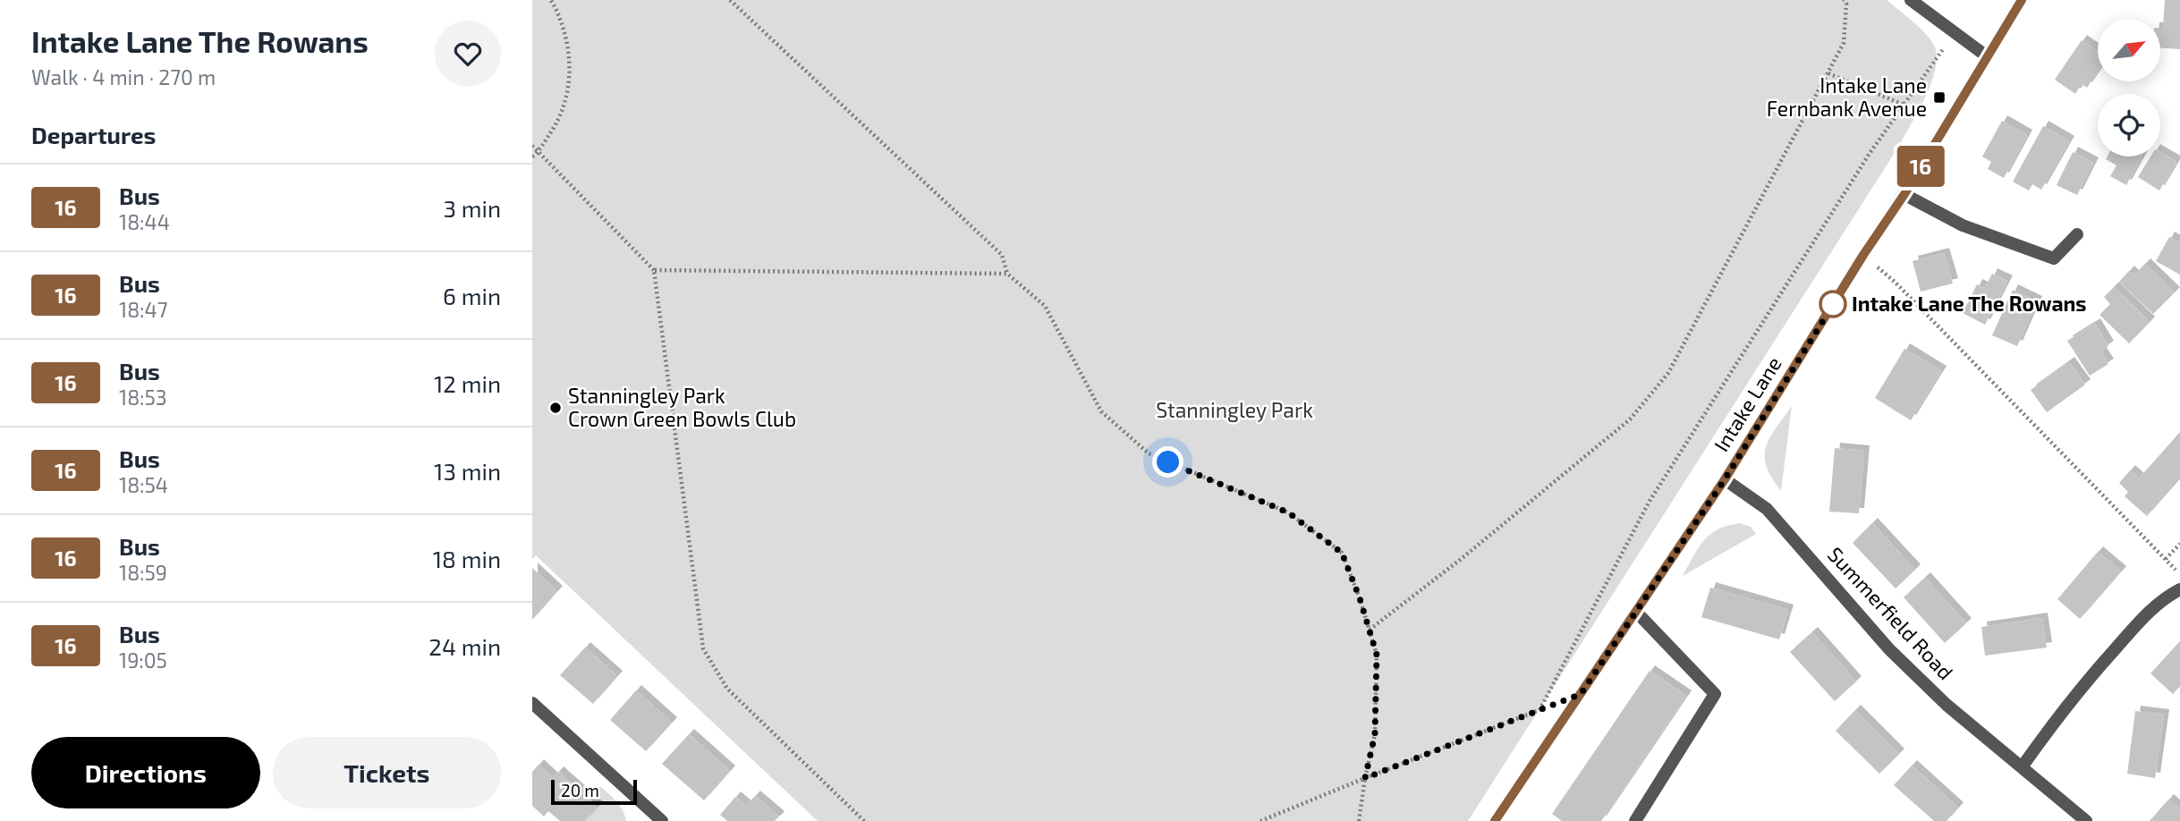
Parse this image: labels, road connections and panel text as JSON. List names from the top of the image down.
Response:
{
  "streets": {
    "street": ["Intake Lane", "Summerfield Road"]
  },
  "crossings": [
    ["Intake Lane", "Summerfield Road"]
  ],
  "parks": ["Stanningley Park"],
  "places": {
    "transit": ["Intake Lane Fernbank Avenue"],
    "other": ["Intake Lane The Rowans", "Stanningley Park Crown Green Bowls Club"]
  },
  "lines": ["bus line 16"],
  "scale_bar": "20 m",
  "north": "top right",
  "page": {
    "heading": [
      ["Intake Lane The Rowans", "Walk · 4 min · 270 m"],
      "Departures"
    ],
    "on_map": "16",
    "list": [
      {
        "mark": "16",
        "name": "Bus",
        "note": "18:44",
        "value": "3 min"
      },
      {
        "mark": "16",
        "name": "Bus",
        "note": "18:47",
        "value": "6 min"
      },
      {
        "mark": "16",
        "name": "Bus",
        "note": "18:53",
        "value": "12 min"
      },
      {
        "mark": "16",
        "name": "Bus",
        "note": "18:54",
        "value": "13 min"
      },
      {
        "mark": "16",
        "name": "Bus",
        "note": "18:59",
        "value": "18 min"
      },
      {
        "mark": "16",
        "name": "Bus",
        "note": "19:05",
        "value": "24 min"
      }
    ],
    "buttons": ["Directions", "Tickets"],
    "scale": "20 m"
  }
}
